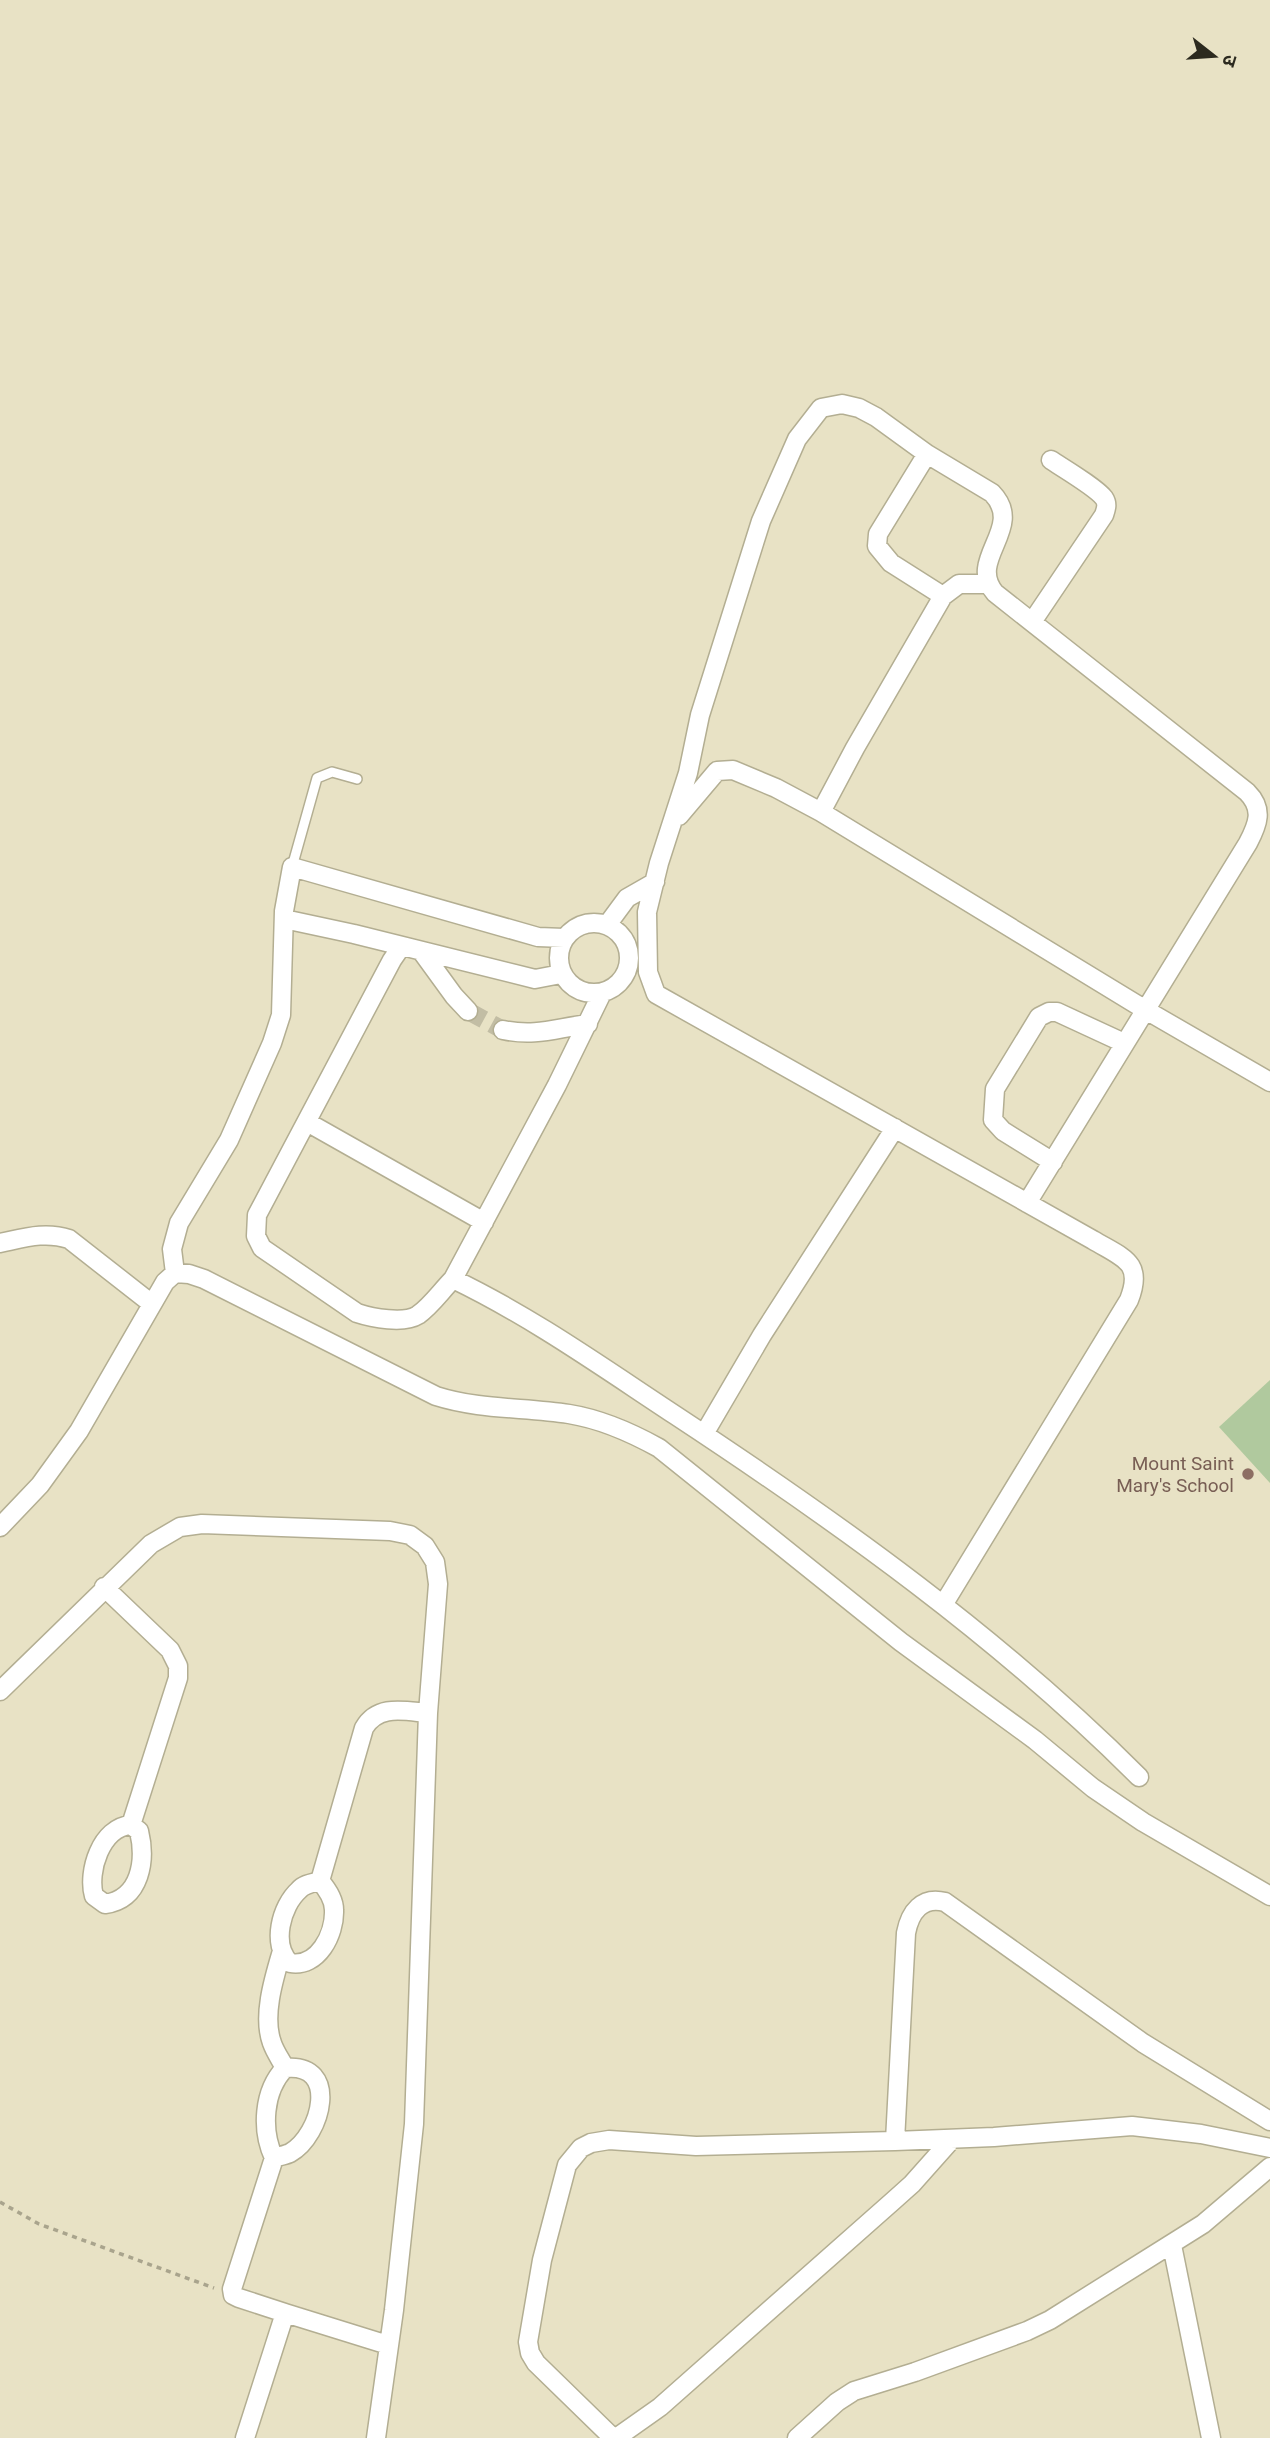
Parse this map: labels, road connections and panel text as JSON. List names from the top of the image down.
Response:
{
  "places": ["Mount Saint Mary's School"],
  "north": "right"
}
